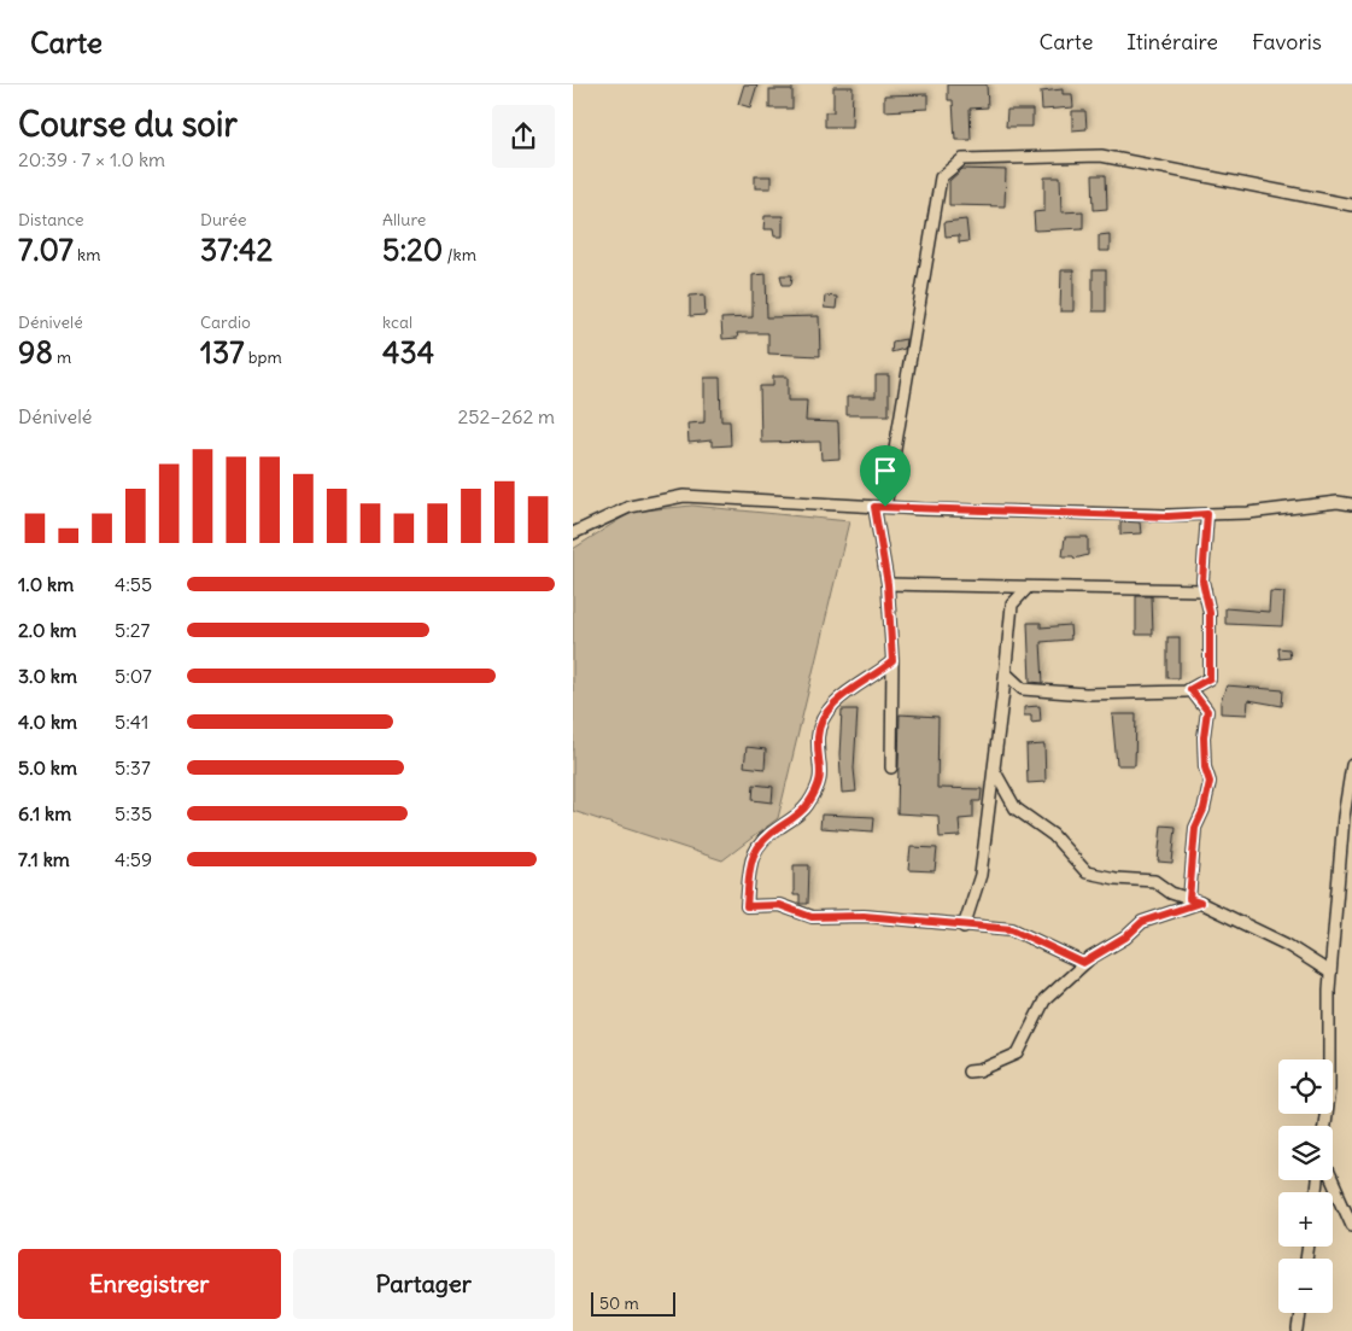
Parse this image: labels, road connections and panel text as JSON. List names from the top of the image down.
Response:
{
  "scale_bar": "50 m",
  "page": {
    "header": "Carte",
    "nav": ["Carte", "Itinéraire", "Favoris"],
    "heading": ["Course du soir", "20:39 · 7 × 1.0 km"],
    "stats": [
      ["Distance", "7.07 km"],
      ["Durée", "37:42"],
      ["Allure", "5:20 /km"],
      ["Dénivelé", "98 m"],
      ["Cardio", "137 bpm"],
      ["kcal", "434"]
    ],
    "chart": ["Dénivelé", "252–262 m"],
    "list": [
      {
        "name": "1.0 km",
        "note": "4:55"
      },
      {
        "name": "2.0 km",
        "note": "5:27"
      },
      {
        "name": "3.0 km",
        "note": "5:07"
      },
      {
        "name": "4.0 km",
        "note": "5:41"
      },
      {
        "name": "5.0 km",
        "note": "5:37"
      },
      {
        "name": "6.1 km",
        "note": "5:35"
      },
      {
        "name": "7.1 km",
        "note": "4:59"
      }
    ],
    "map_buttons": ["+", "−"],
    "buttons": ["Enregistrer", "Partager"],
    "scale": "50 m"
  }
}
